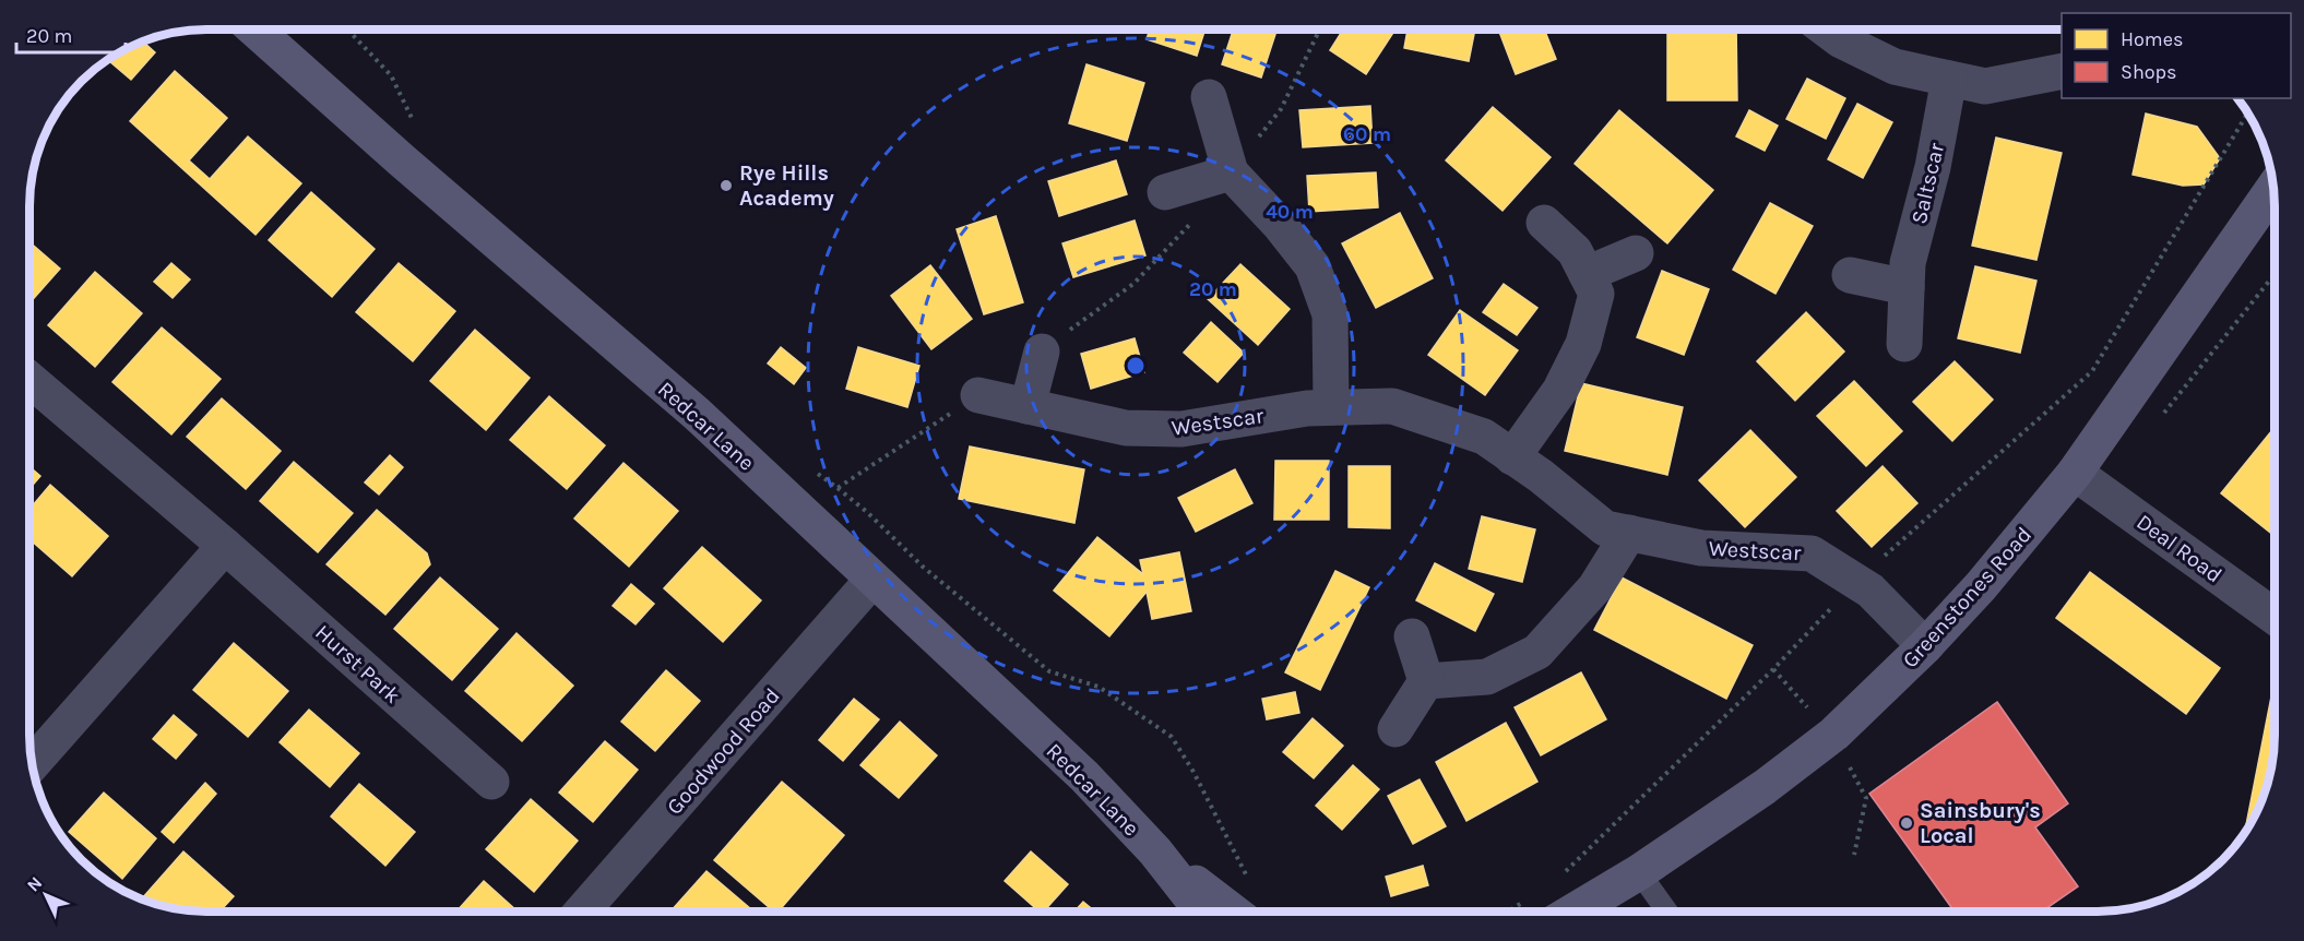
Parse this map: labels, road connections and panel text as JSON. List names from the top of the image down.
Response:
{
  "streets": {
    "main road": ["Redcar Lane", "Greenstones Road"],
    "street": [
      "Saltscar",
      "Westscar",
      "Deal Road",
      "Hurst Park",
      "Goodwood Road"
    ]
  },
  "crossings": [
    ["Westscar", "Greenstones Road"],
    ["Redcar Lane", "Goodwood Road"],
    ["Deal Road", "Greenstones Road"]
  ],
  "places": ["Rye Hills Academy", "Sainsbury's Local"],
  "legend": ["Homes", "Shops"],
  "scale_bar": "20 m",
  "north": "top left",
  "rings": ["60 m", "40 m", "20 m"]
}
